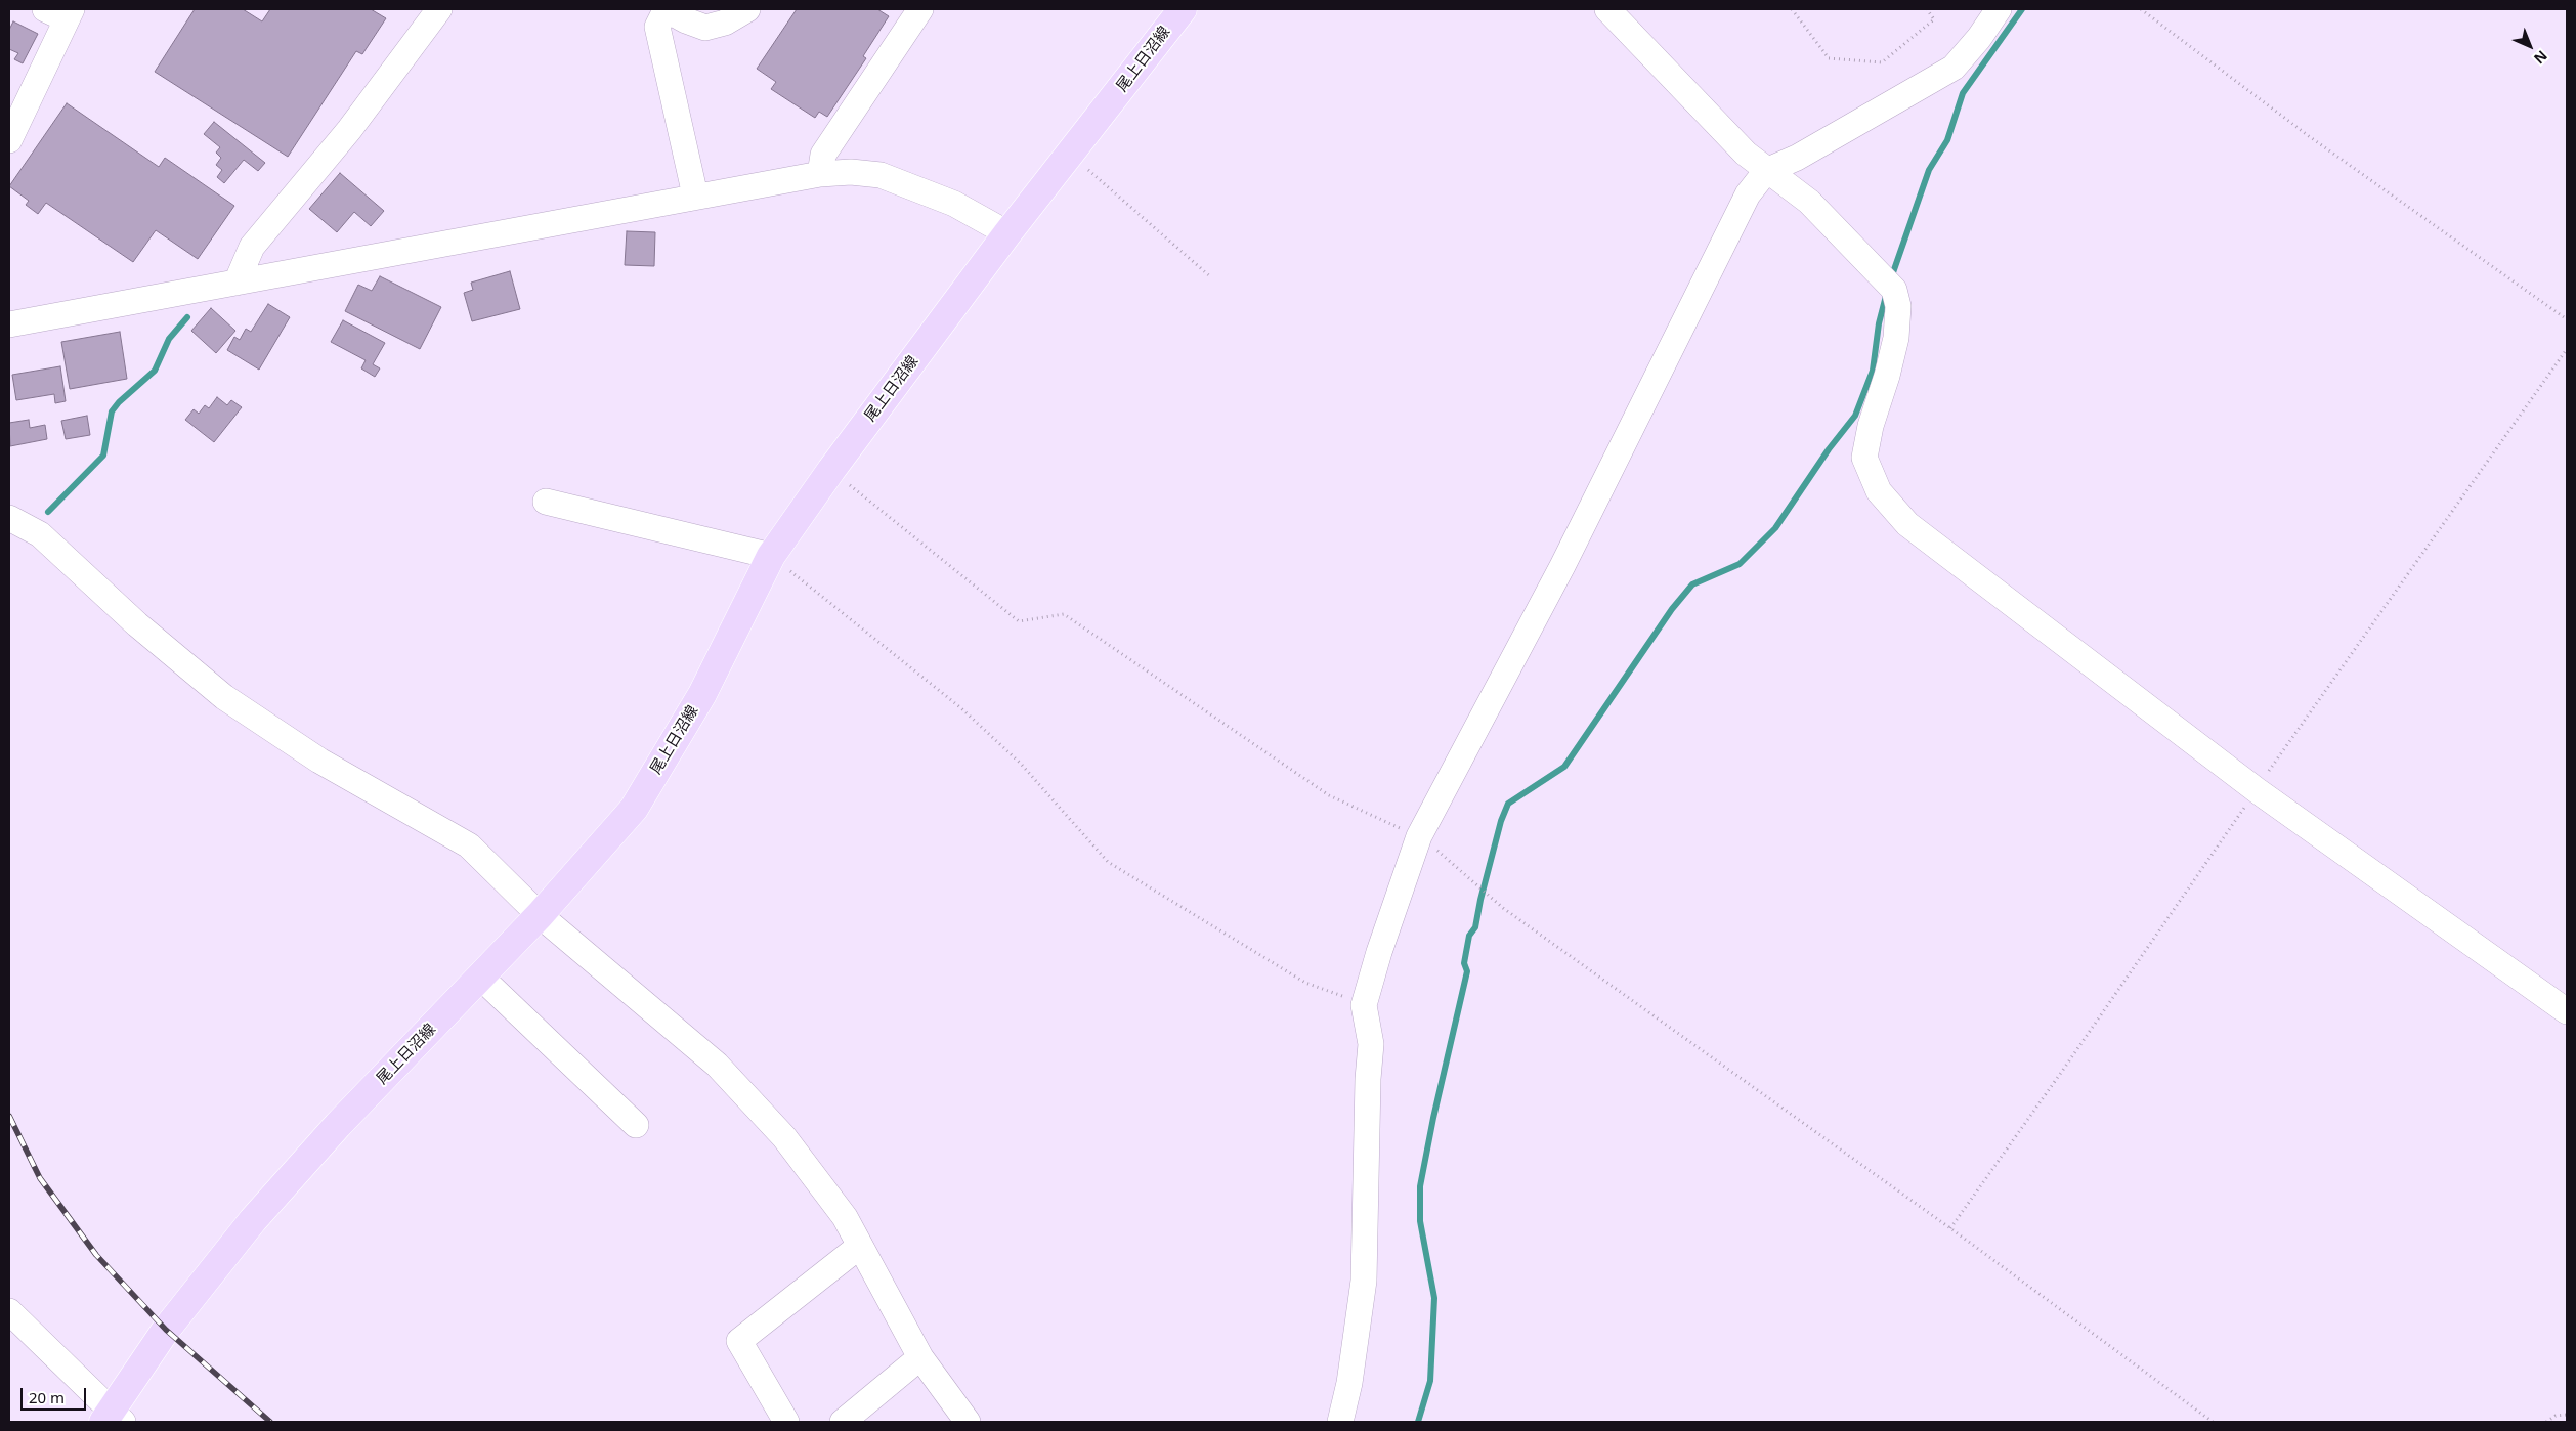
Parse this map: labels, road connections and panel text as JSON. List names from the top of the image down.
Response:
{
  "streets": {
    "main road": ["尾上日沼線"]
  },
  "scale_bar": "20 m",
  "north": "bottom right"
}
